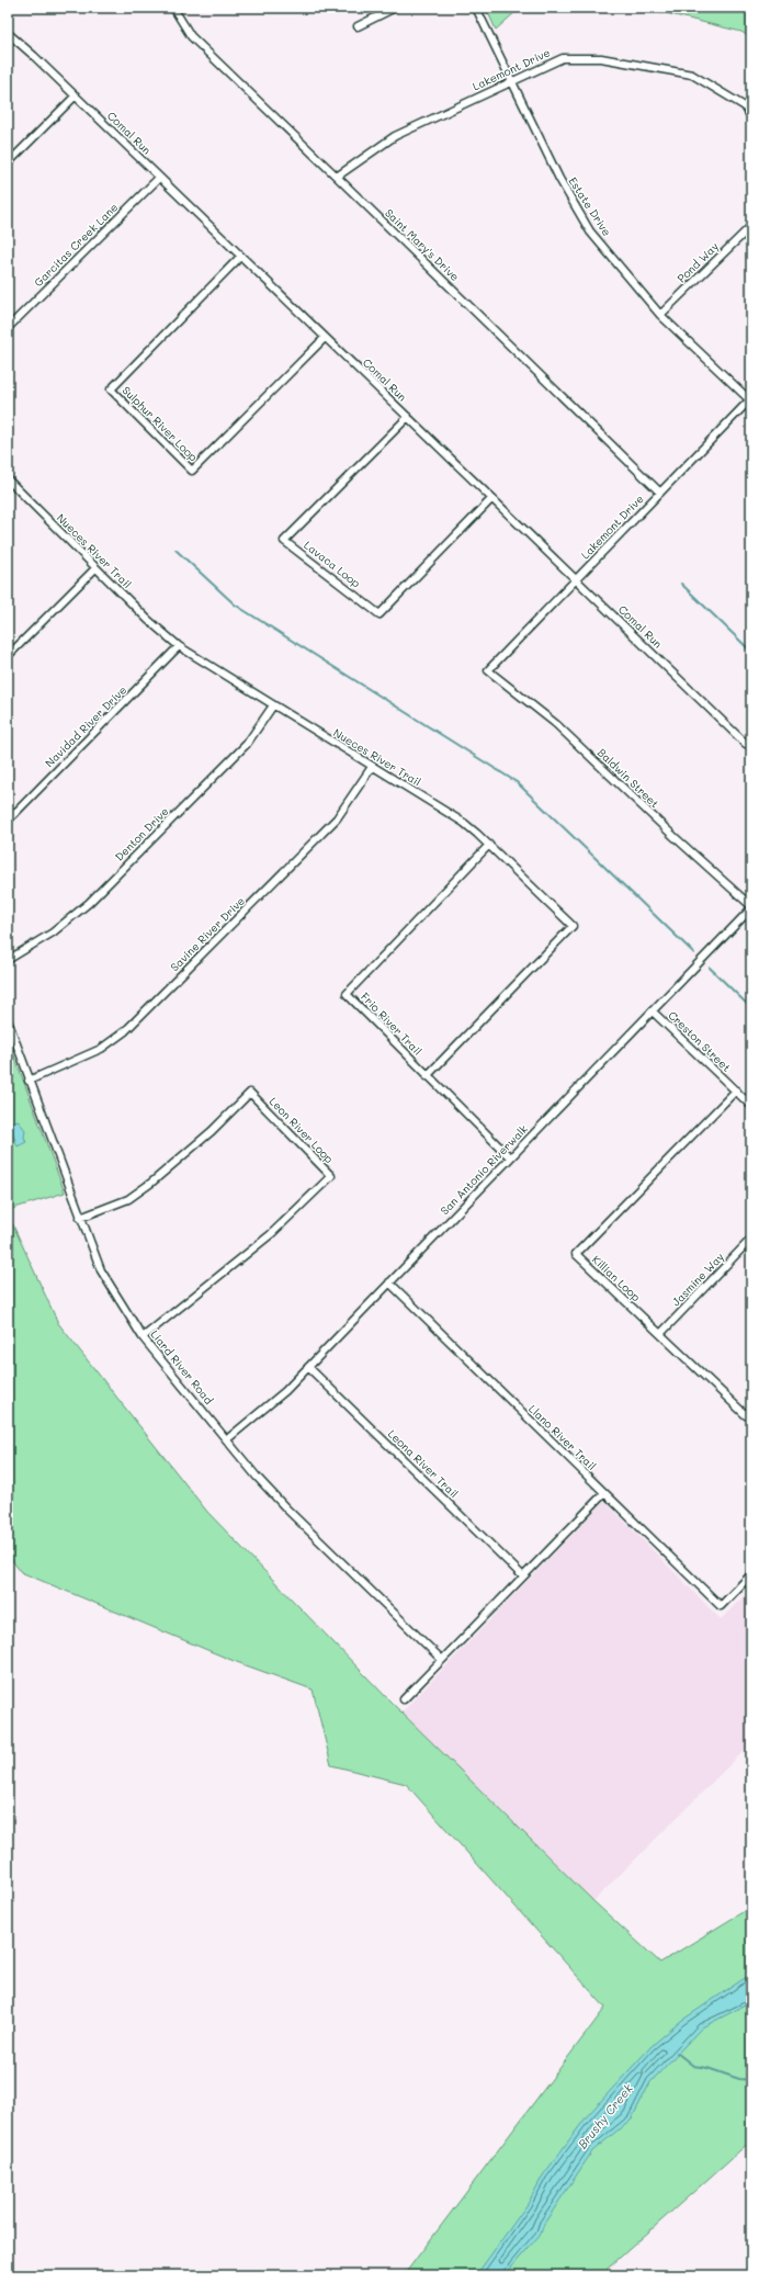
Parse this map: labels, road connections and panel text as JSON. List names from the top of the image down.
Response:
{
  "streets": {
    "street": [
      "Lakemont Drive",
      "Comal Run",
      "Estate Drive",
      "Garcitas Creek Lane",
      "Saint Mary's Drive",
      "Pond Way",
      "Sulphur River Loop",
      "Nueces River Trail",
      "Lavaca Loop",
      "Navidad River Drive",
      "Baldwin Street",
      "Denton Drive",
      "Savine River Drive",
      "Frio River Trail",
      "Creston Street",
      "Leon River Loop",
      "San Antonio Riverwalk",
      "Killian Loop",
      "Jasmine Way",
      "Liard River Road",
      "Llano River Trail",
      "Leona River Trail"
    ]
  },
  "crossings": [
    ["Lakemont Drive", "Comal Run"],
    ["Lakemont Drive", "Estate Drive"],
    ["Lakemont Drive", "Saint Mary's Drive"],
    ["Lakemont Drive", "Baldwin Street"],
    ["Comal Run", "Garcitas Creek Lane"],
    ["Comal Run", "Sulphur River Loop"],
    ["Comal Run", "Lavaca Loop"],
    ["Estate Drive", "Pond Way"],
    ["Nueces River Trail", "Navidad River Drive"],
    ["Nueces River Trail", "Denton Drive"],
    ["Nueces River Trail", "Savine River Drive"],
    ["Nueces River Trail", "Frio River Trail"],
    ["Baldwin Street", "San Antonio Riverwalk"],
    ["Savine River Drive", "Liard River Road"],
    ["Frio River Trail", "San Antonio Riverwalk"],
    ["Creston Street", "San Antonio Riverwalk"],
    ["Creston Street", "Killian Loop"],
    ["Leon River Loop", "Liard River Road"],
    ["San Antonio Riverwalk", "Liard River Road"],
    ["San Antonio Riverwalk", "Llano River Trail"],
    ["San Antonio Riverwalk", "Leona River Trail"],
    ["Killian Loop", "Jasmine Way"]
  ],
  "water": ["Brushy Creek"]
}
